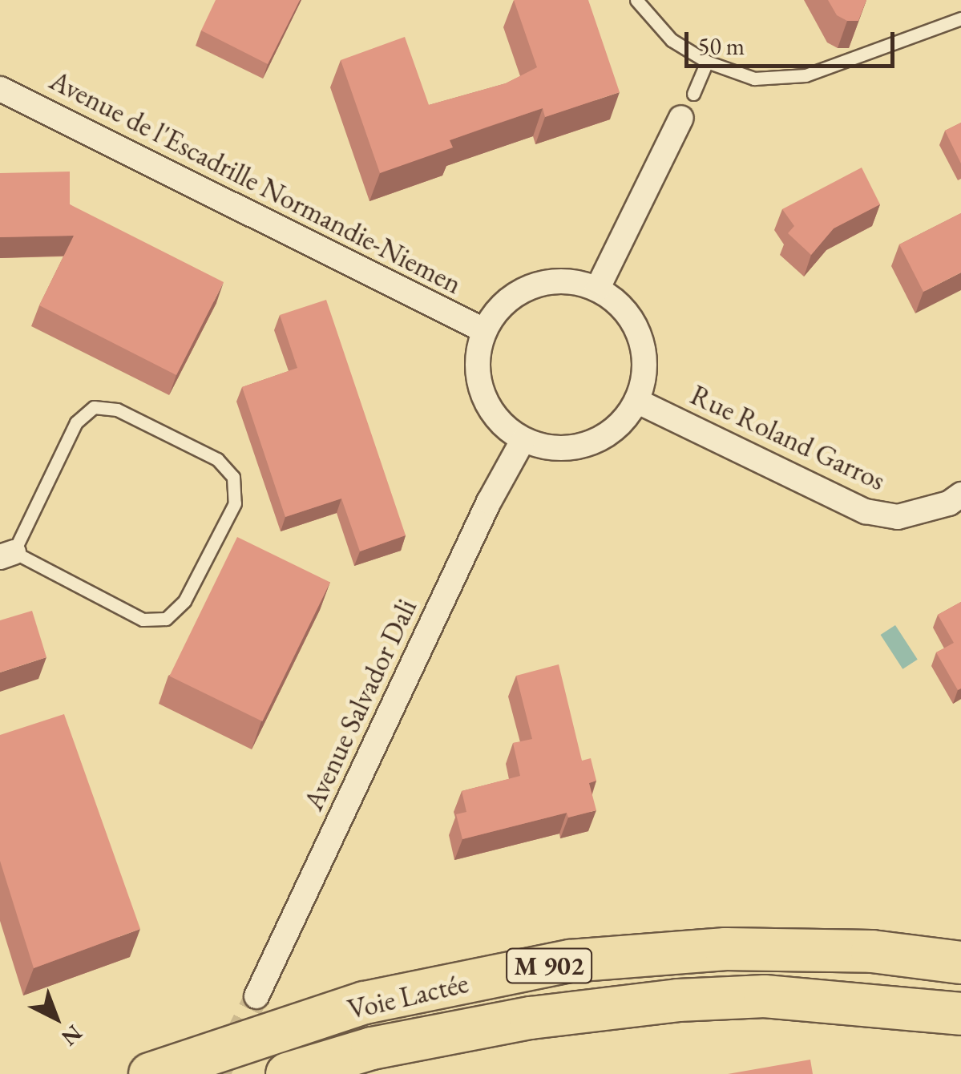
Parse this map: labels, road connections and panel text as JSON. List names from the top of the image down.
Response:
{
  "streets": {
    "highway": ["M 902", "Voie Lactée"],
    "street": ["Avenue de l'Escadrille Normandie-Niemen", "Rue Roland Garros", "Avenue Salvador Dali"]
  },
  "crossings": [
    ["Avenue de l'Escadrille Normandie-Niemen", "Rue Roland Garros"],
    ["Avenue de l'Escadrille Normandie-Niemen", "Avenue Salvador Dali"],
    ["Rue Roland Garros", "Avenue Salvador Dali"]
  ],
  "scale_bar": "50 m",
  "north": "bottom right"
}
